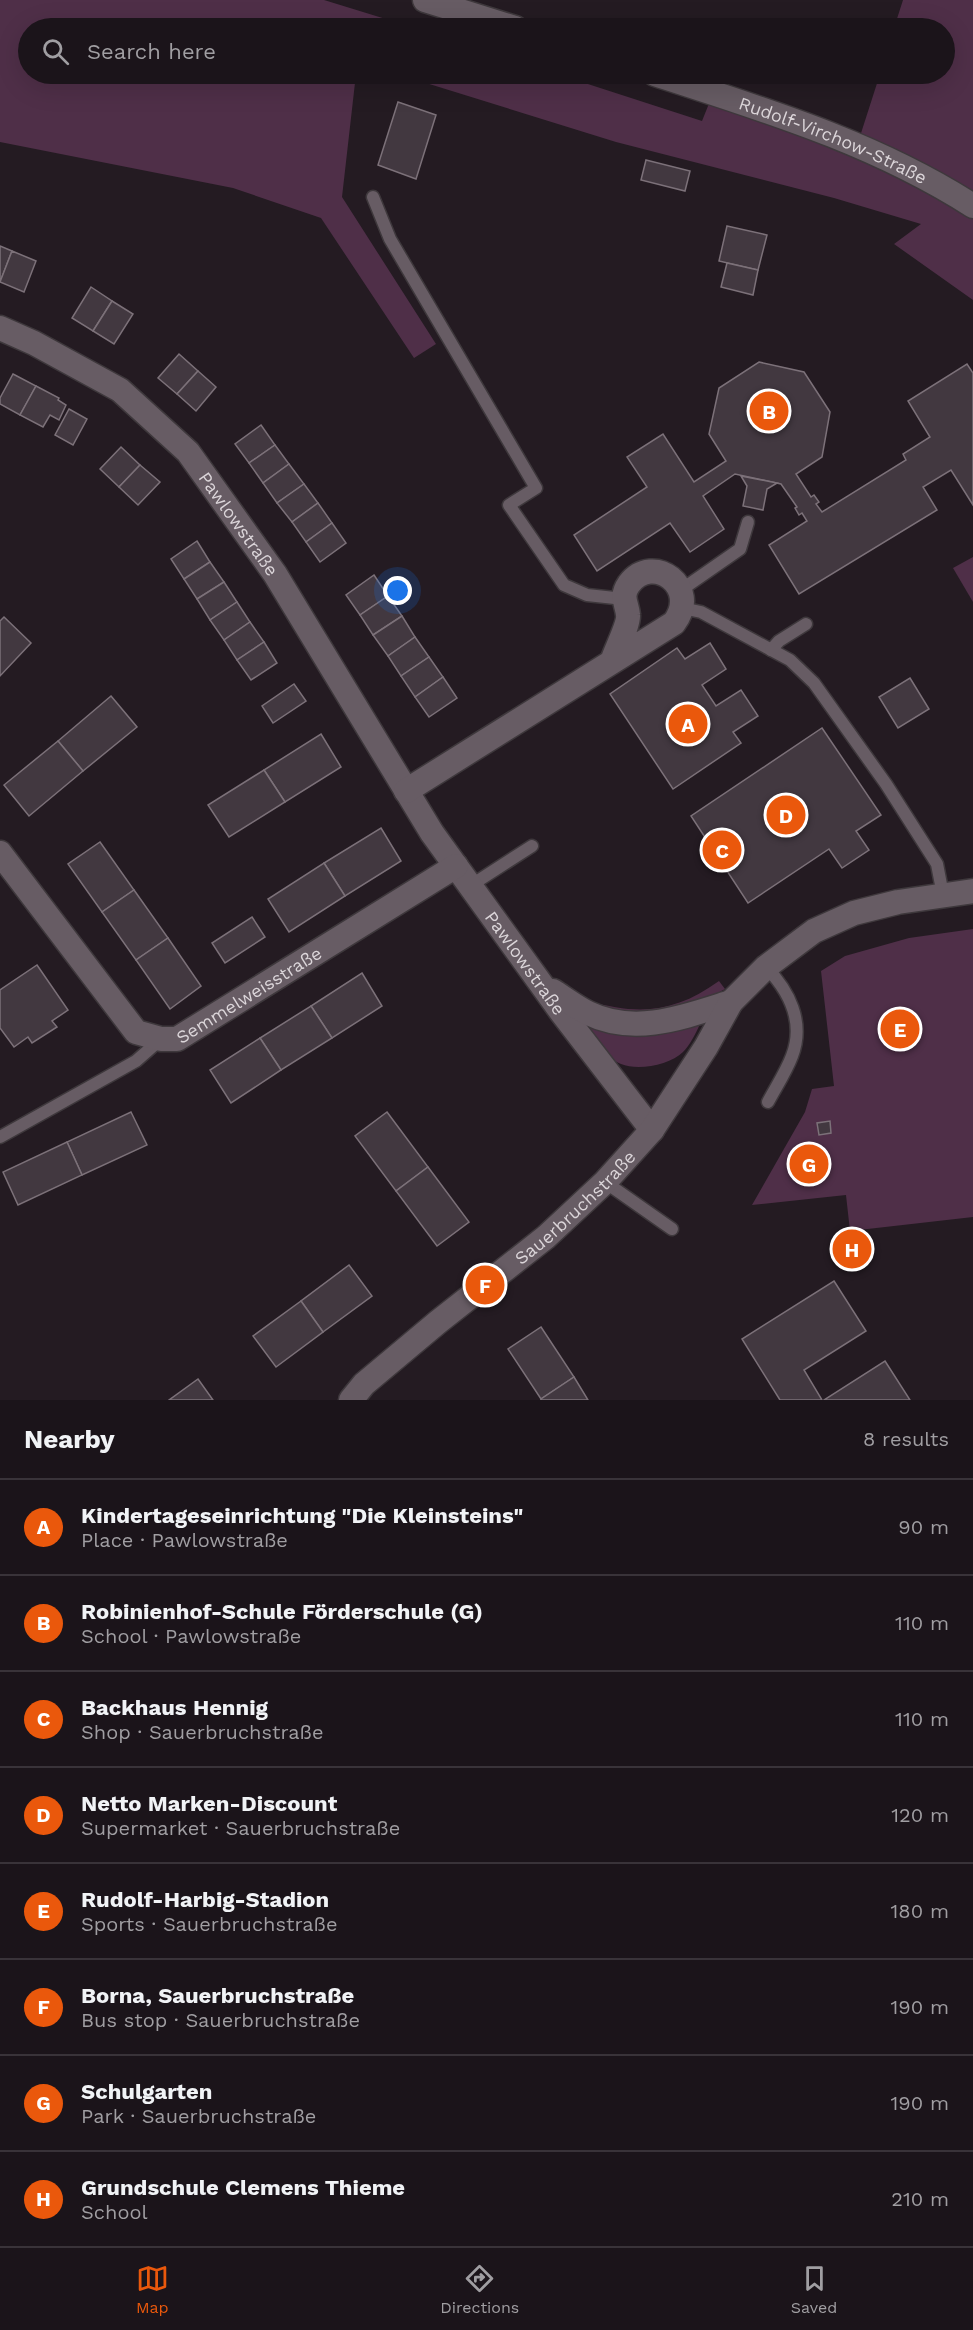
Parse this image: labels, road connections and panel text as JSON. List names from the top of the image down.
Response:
{
  "streets": {
    "street": [
      "Rudolf-Virchow-Straße",
      "Pawlowstraße",
      "Semmelweisstraße",
      "Sauerbruchstraße"
    ]
  },
  "crossings": [
    ["Pawlowstraße", "Semmelweisstraße"],
    ["Pawlowstraße", "Sauerbruchstraße"]
  ],
  "page": {
    "search": "Search here",
    "pins": [
      "B",
      "A",
      "D",
      "C",
      "E",
      "G",
      "H",
      "F"
    ],
    "heading": ["Nearby", "8 results"],
    "list": [
      {
        "mark": "A",
        "name": "Kindertageseinrichtung \"Die Kleinsteins\"",
        "note": "Place · Pawlowstraße",
        "value": "90 m"
      },
      {
        "mark": "B",
        "name": "Robinienhof-Schule Förderschule (G)",
        "note": "School · Pawlowstraße",
        "value": "110 m"
      },
      {
        "mark": "C",
        "name": "Backhaus Hennig",
        "note": "Shop · Sauerbruchstraße",
        "value": "110 m"
      },
      {
        "mark": "D",
        "name": "Netto Marken-Discount",
        "note": "Supermarket · Sauerbruchstraße",
        "value": "120 m"
      },
      {
        "mark": "E",
        "name": "Rudolf-Harbig-Stadion",
        "note": "Sports · Sauerbruchstraße",
        "value": "180 m"
      },
      {
        "mark": "F",
        "name": "Borna, Sauerbruchstraße",
        "note": "Bus stop · Sauerbruchstraße",
        "value": "190 m"
      },
      {
        "mark": "G",
        "name": "Schulgarten",
        "note": "Park · Sauerbruchstraße",
        "value": "190 m"
      },
      {
        "mark": "H",
        "name": "Grundschule Clemens Thieme",
        "note": "School",
        "value": "210 m"
      }
    ],
    "nav": ["Map", "Directions", "Saved"]
  }
}
